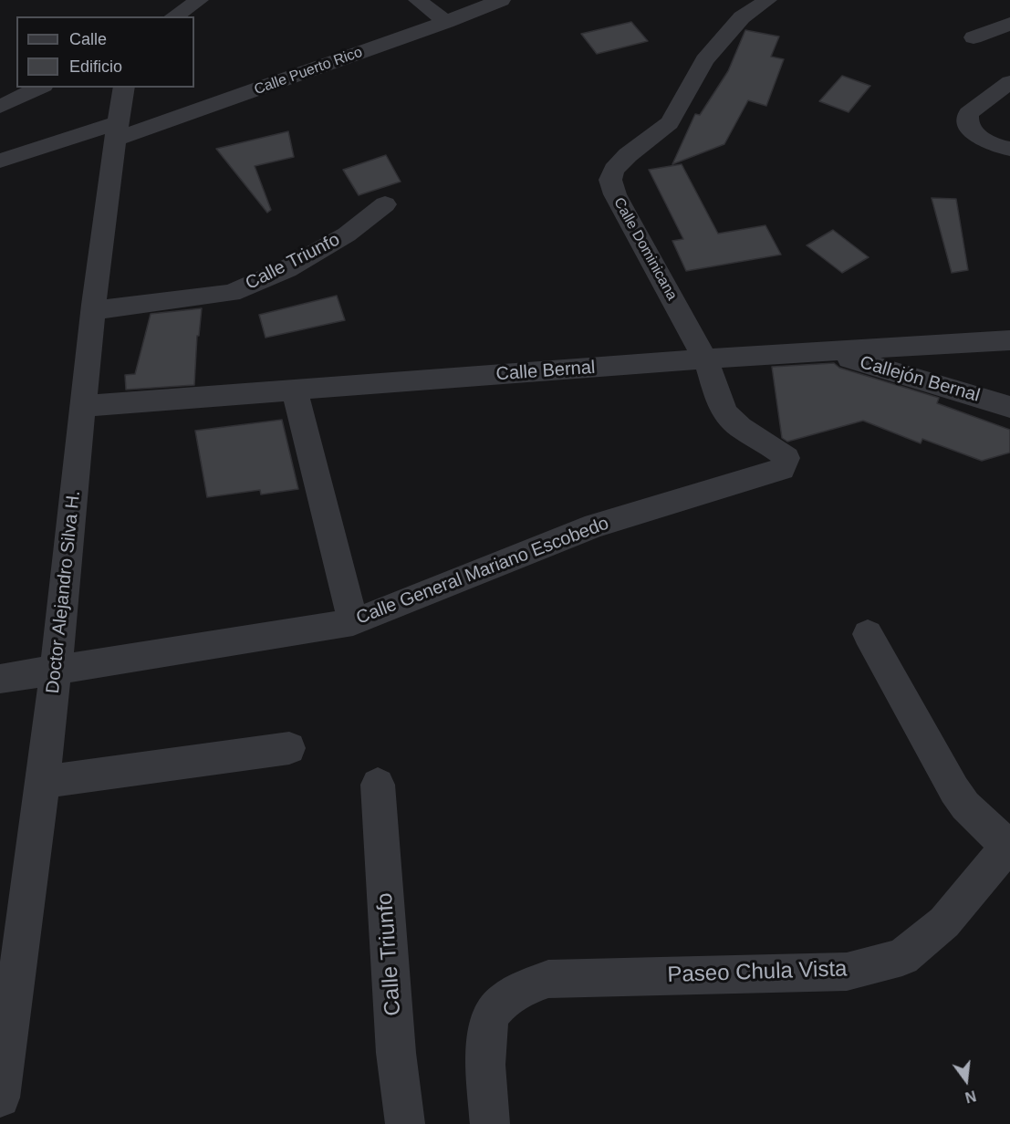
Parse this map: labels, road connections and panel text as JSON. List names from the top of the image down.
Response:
{
  "streets": {
    "street": [
      "Calle Puerto Rico",
      "Calle Dominicana",
      "Calle Triunfo",
      "Calle Bernal",
      "Callejón Bernal",
      "Calle General Mariano Escobedo",
      "Doctor Alejandro Silva H.",
      "Paseo Chula Vista"
    ]
  },
  "crossings": [
    ["Calle Puerto Rico", "Doctor Alejandro Silva H."],
    ["Calle Dominicana", "Calle Bernal"],
    ["Calle Dominicana", "Calle General Mariano Escobedo"],
    ["Calle Triunfo", "Doctor Alejandro Silva H."],
    ["Calle Bernal", "Callejón Bernal"],
    ["Calle Bernal", "Calle General Mariano Escobedo"],
    ["Calle Bernal", "Doctor Alejandro Silva H."],
    ["Calle General Mariano Escobedo", "Doctor Alejandro Silva H."]
  ],
  "legend": ["Calle", "Edificio"],
  "north": "bottom"
}
